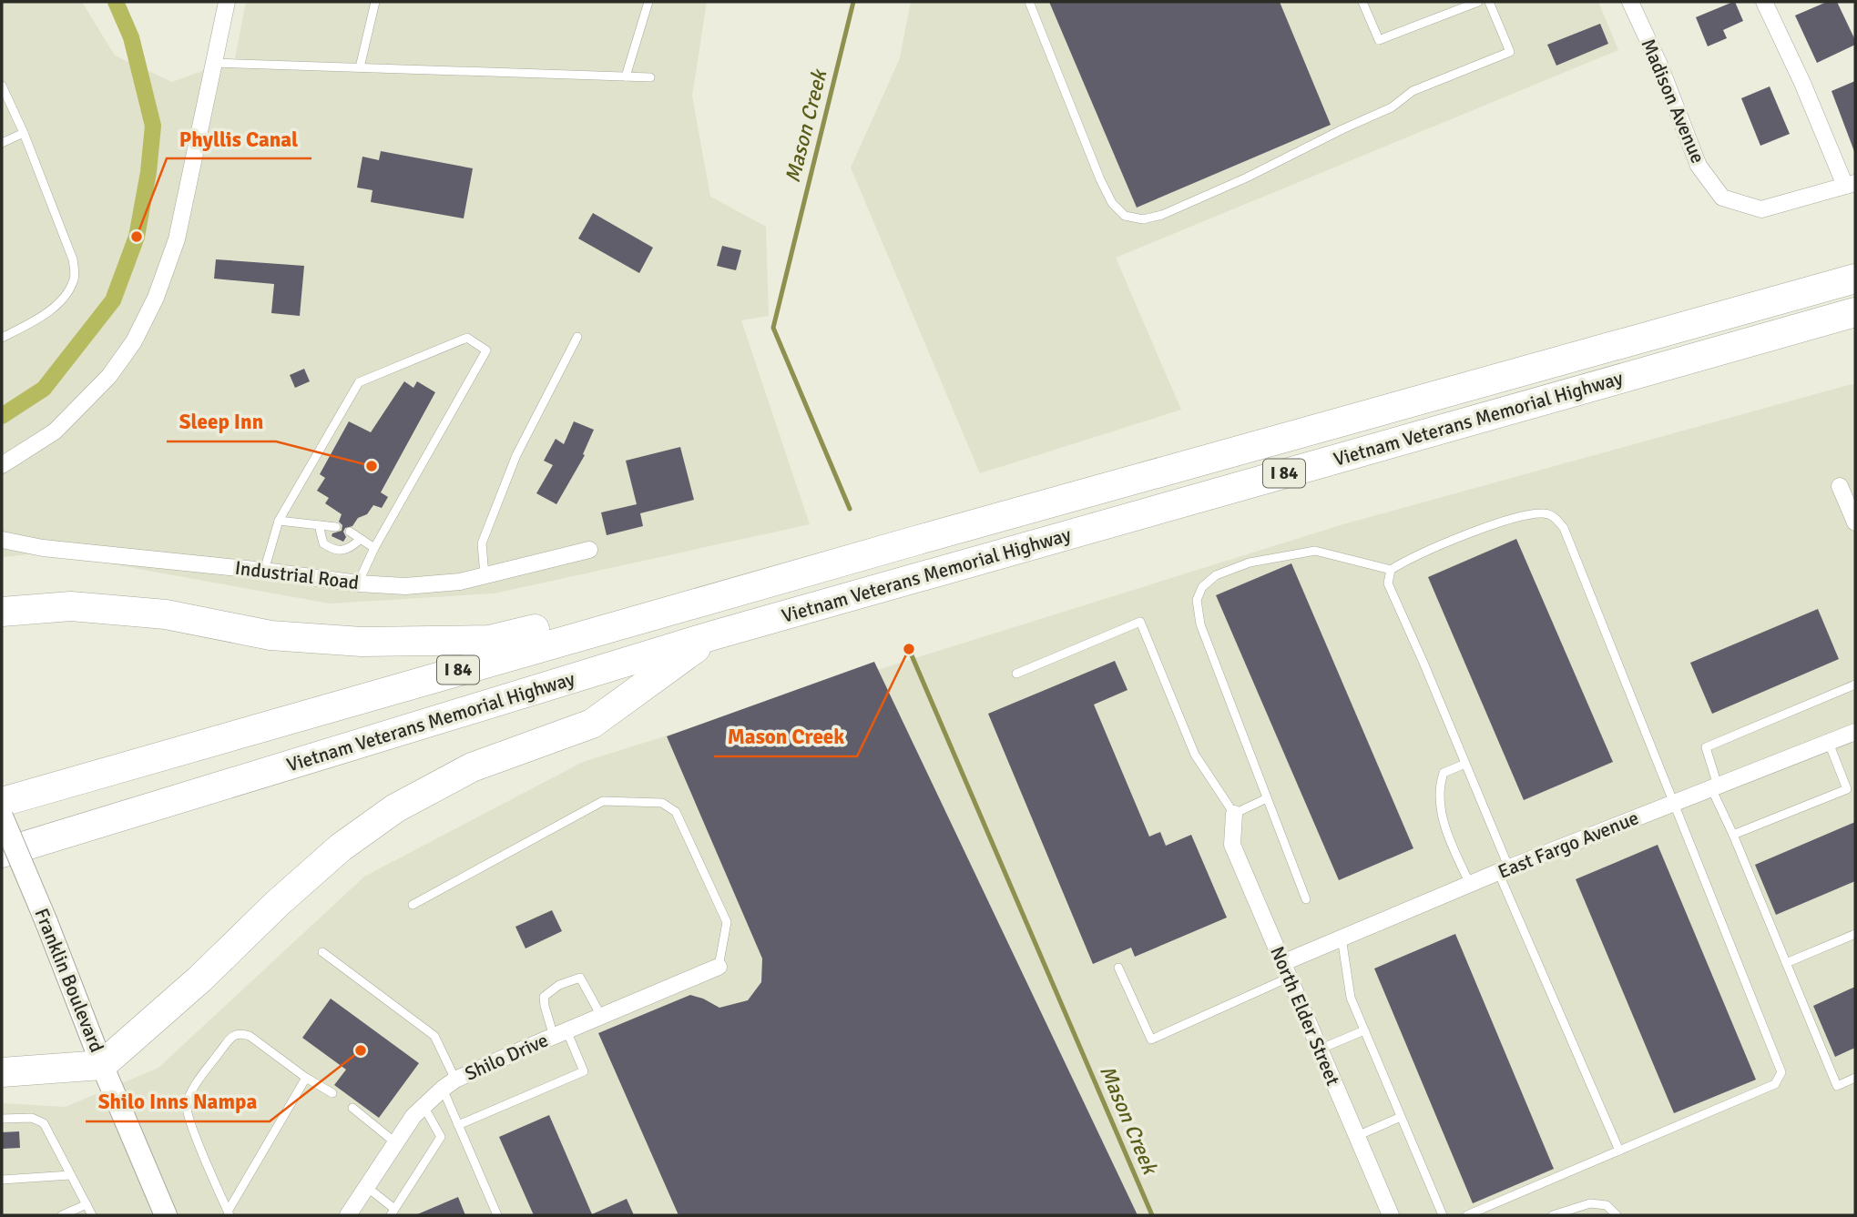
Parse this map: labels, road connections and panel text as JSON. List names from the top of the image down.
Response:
{
  "streets": {
    "highway": ["Vietnam Veterans Memorial Highway", "I 84"],
    "main road": ["Franklin Boulevard"],
    "street": [
      "Madison Avenue",
      "Industrial Road",
      "East Fargo Avenue",
      "North Elder Street",
      "Shilo Drive"
    ]
  },
  "crossings": [
    ["East Fargo Avenue", "North Elder Street"]
  ],
  "water": ["Mason Creek"],
  "places": [
    "Phyllis Canal",
    "Sleep Inn",
    "Mason Creek",
    "Shilo Inns Nampa"
  ]
}
